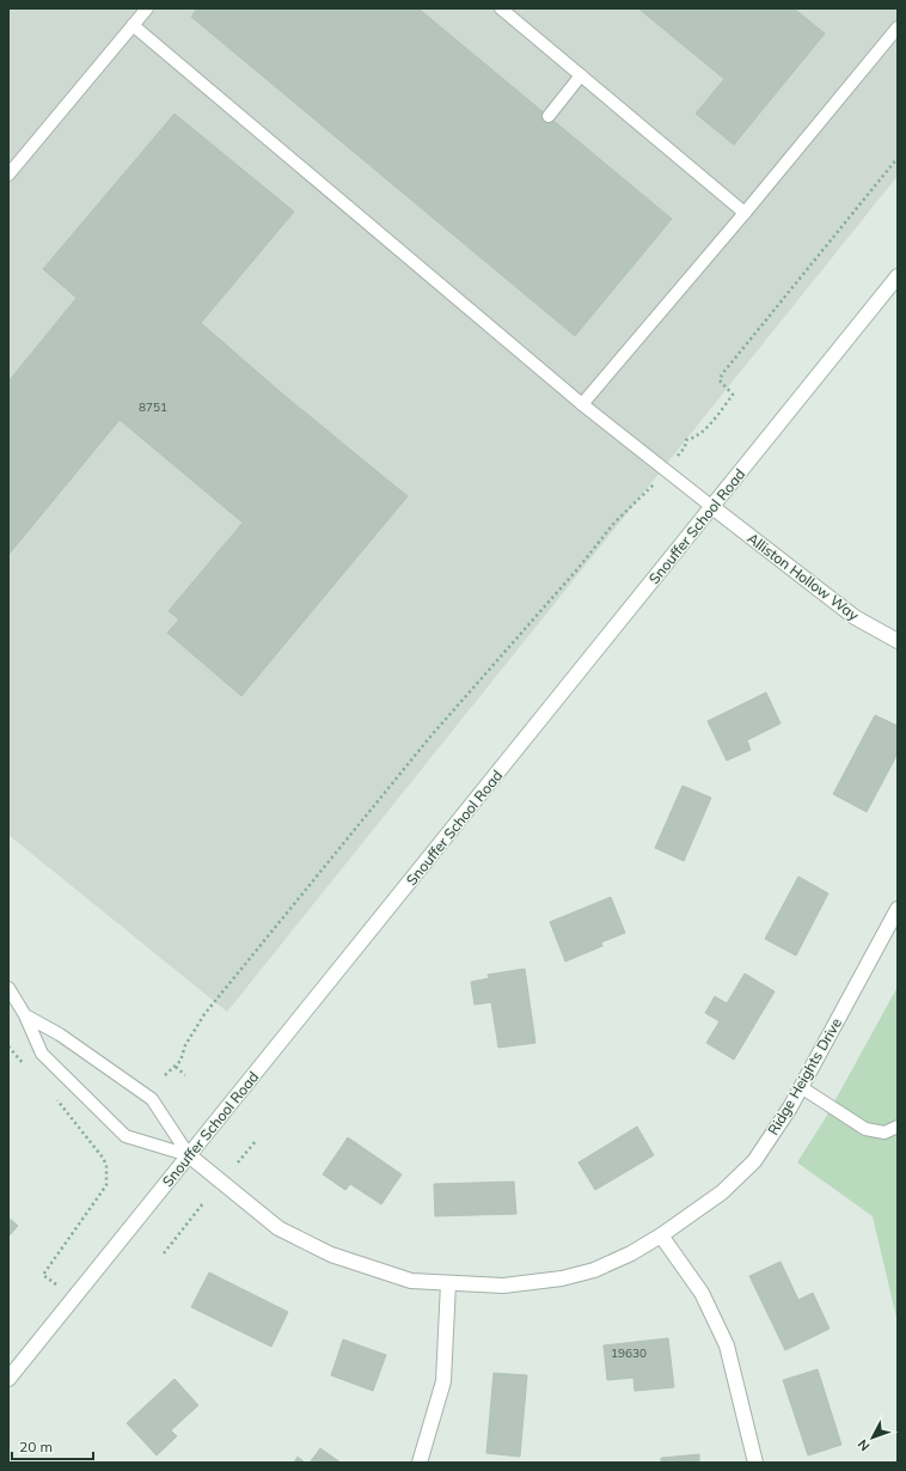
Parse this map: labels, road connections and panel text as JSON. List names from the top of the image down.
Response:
{
  "streets": {
    "street": ["Snouffer School Road", "Alliston Hollow Way", "Ridge Heights Drive"]
  },
  "crossings": [
    ["Snouffer School Road", "Alliston Hollow Way"],
    ["Snouffer School Road", "Ridge Heights Drive"]
  ],
  "house_numbers": ["8751", "19630"],
  "scale_bar": "20 m",
  "north": "bottom left"
}
